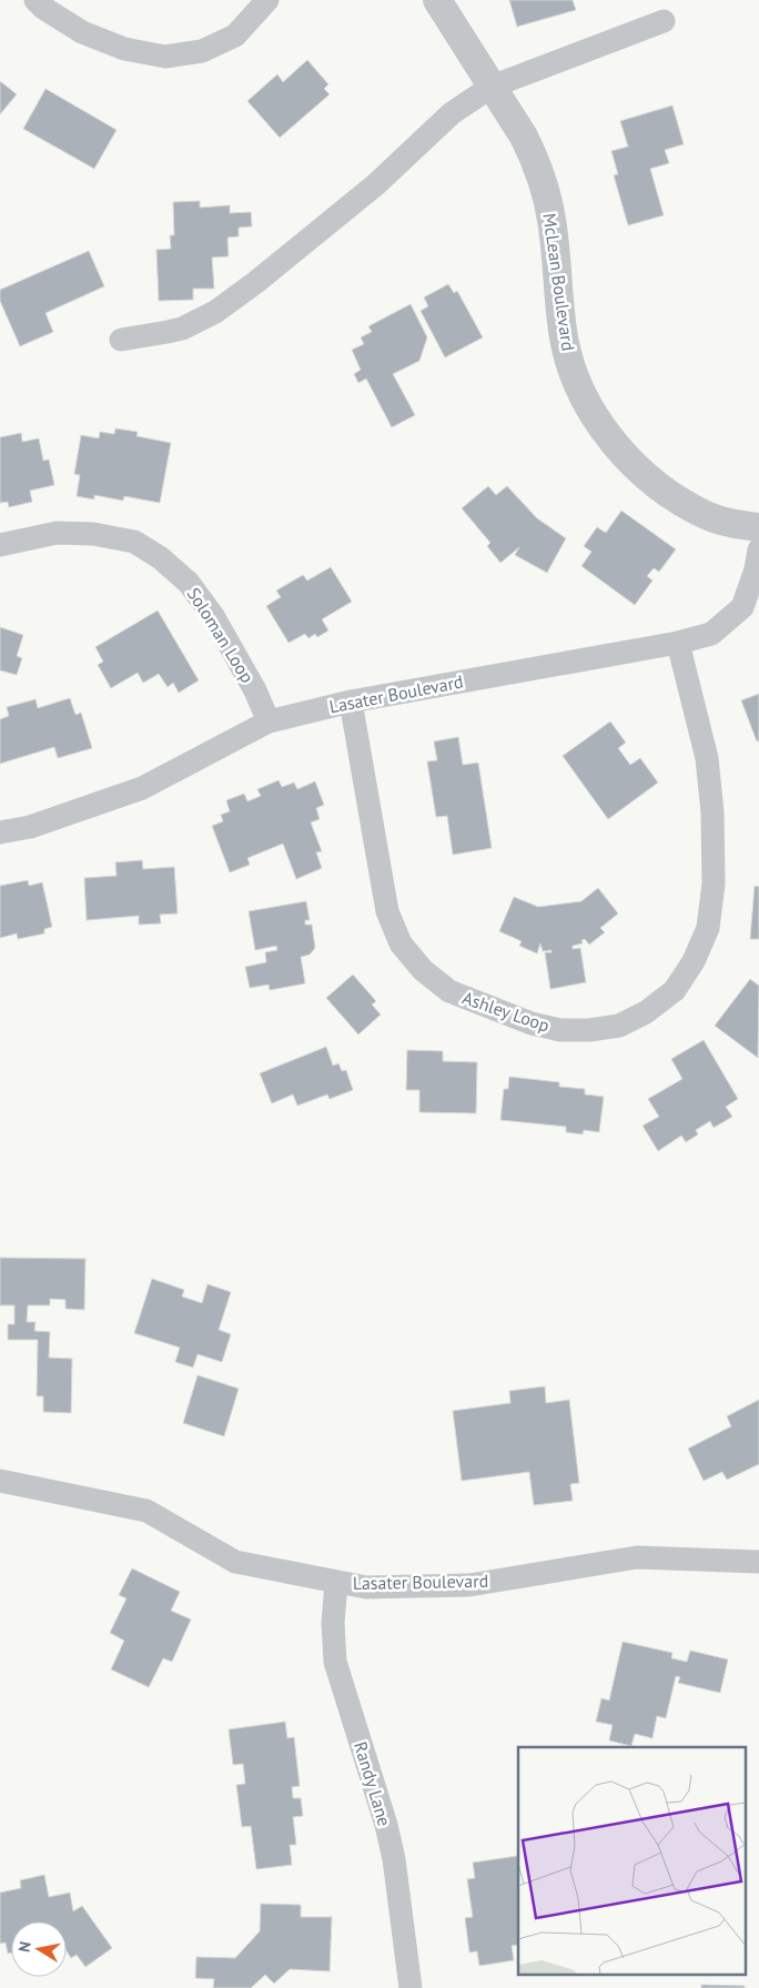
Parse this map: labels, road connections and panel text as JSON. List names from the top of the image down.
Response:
{
  "streets": {
    "street": [
      "McLean Boulevard",
      "Soloman Loop",
      "Lasater Boulevard",
      "Ashley Loop",
      "Randy Lane"
    ]
  },
  "crossings": [
    ["Soloman Loop", "Lasater Boulevard"],
    ["Lasater Boulevard", "Ashley Loop"],
    ["Lasater Boulevard", "Randy Lane"]
  ],
  "north": "left"
}
